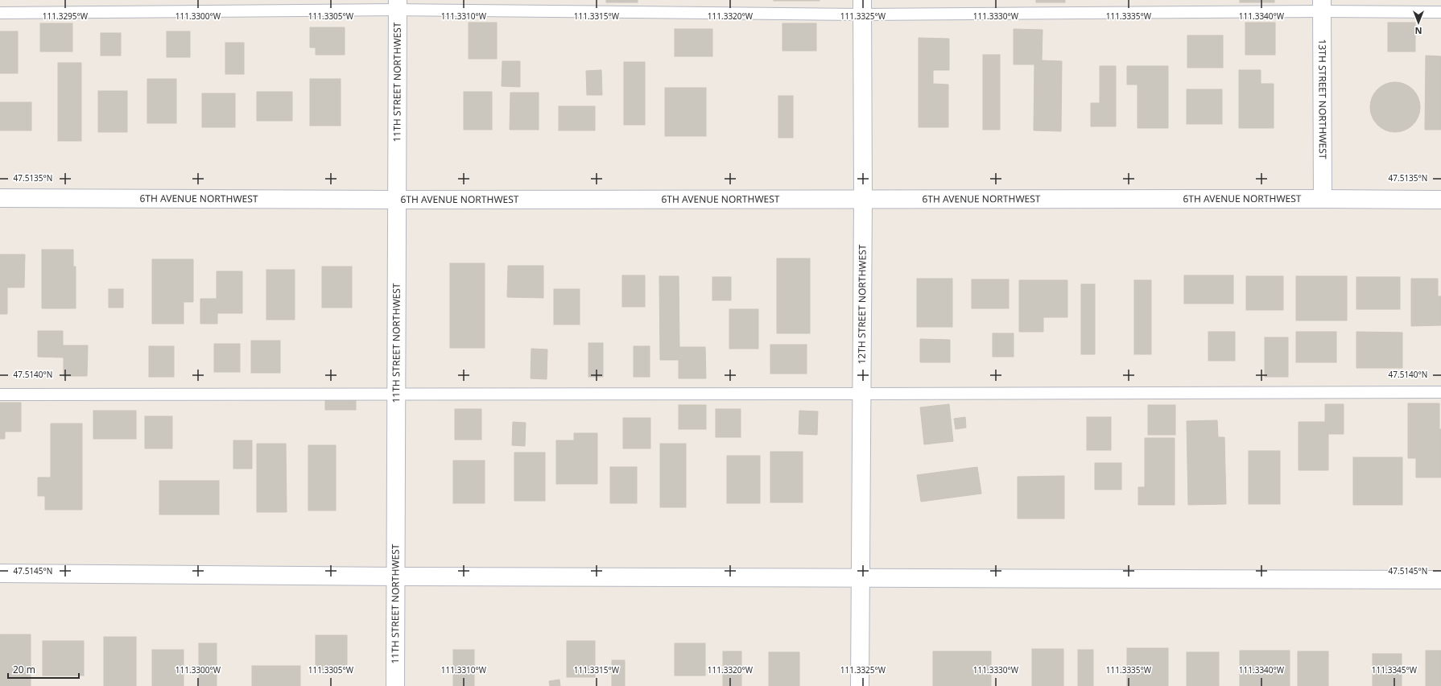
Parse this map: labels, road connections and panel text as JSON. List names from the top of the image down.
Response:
{
  "streets": {
    "street": [
      "11TH STREET NORTHWEST",
      "13TH STREET NORTHWEST",
      "6TH AVENUE NORTHWEST",
      "12TH STREET NORTHWEST"
    ]
  },
  "crossings": [
    ["11TH STREET NORTHWEST", "6TH AVENUE NORTHWEST"],
    ["13TH STREET NORTHWEST", "6TH AVENUE NORTHWEST"],
    ["6TH AVENUE NORTHWEST", "12TH STREET NORTHWEST"]
  ],
  "scale_bar": "20 m",
  "north": "bottom",
  "coordinates": [
    "111.3295°W",
    "111.3300°W",
    "111.3305°W",
    "111.3310°W",
    "111.3315°W",
    "111.3320°W",
    "111.3325°W",
    "111.3330°W",
    "111.3335°W",
    "111.3340°W",
    "47.5135°N",
    "47.5140°N",
    "47.5145°N",
    "111.3345°W"
  ]
}
